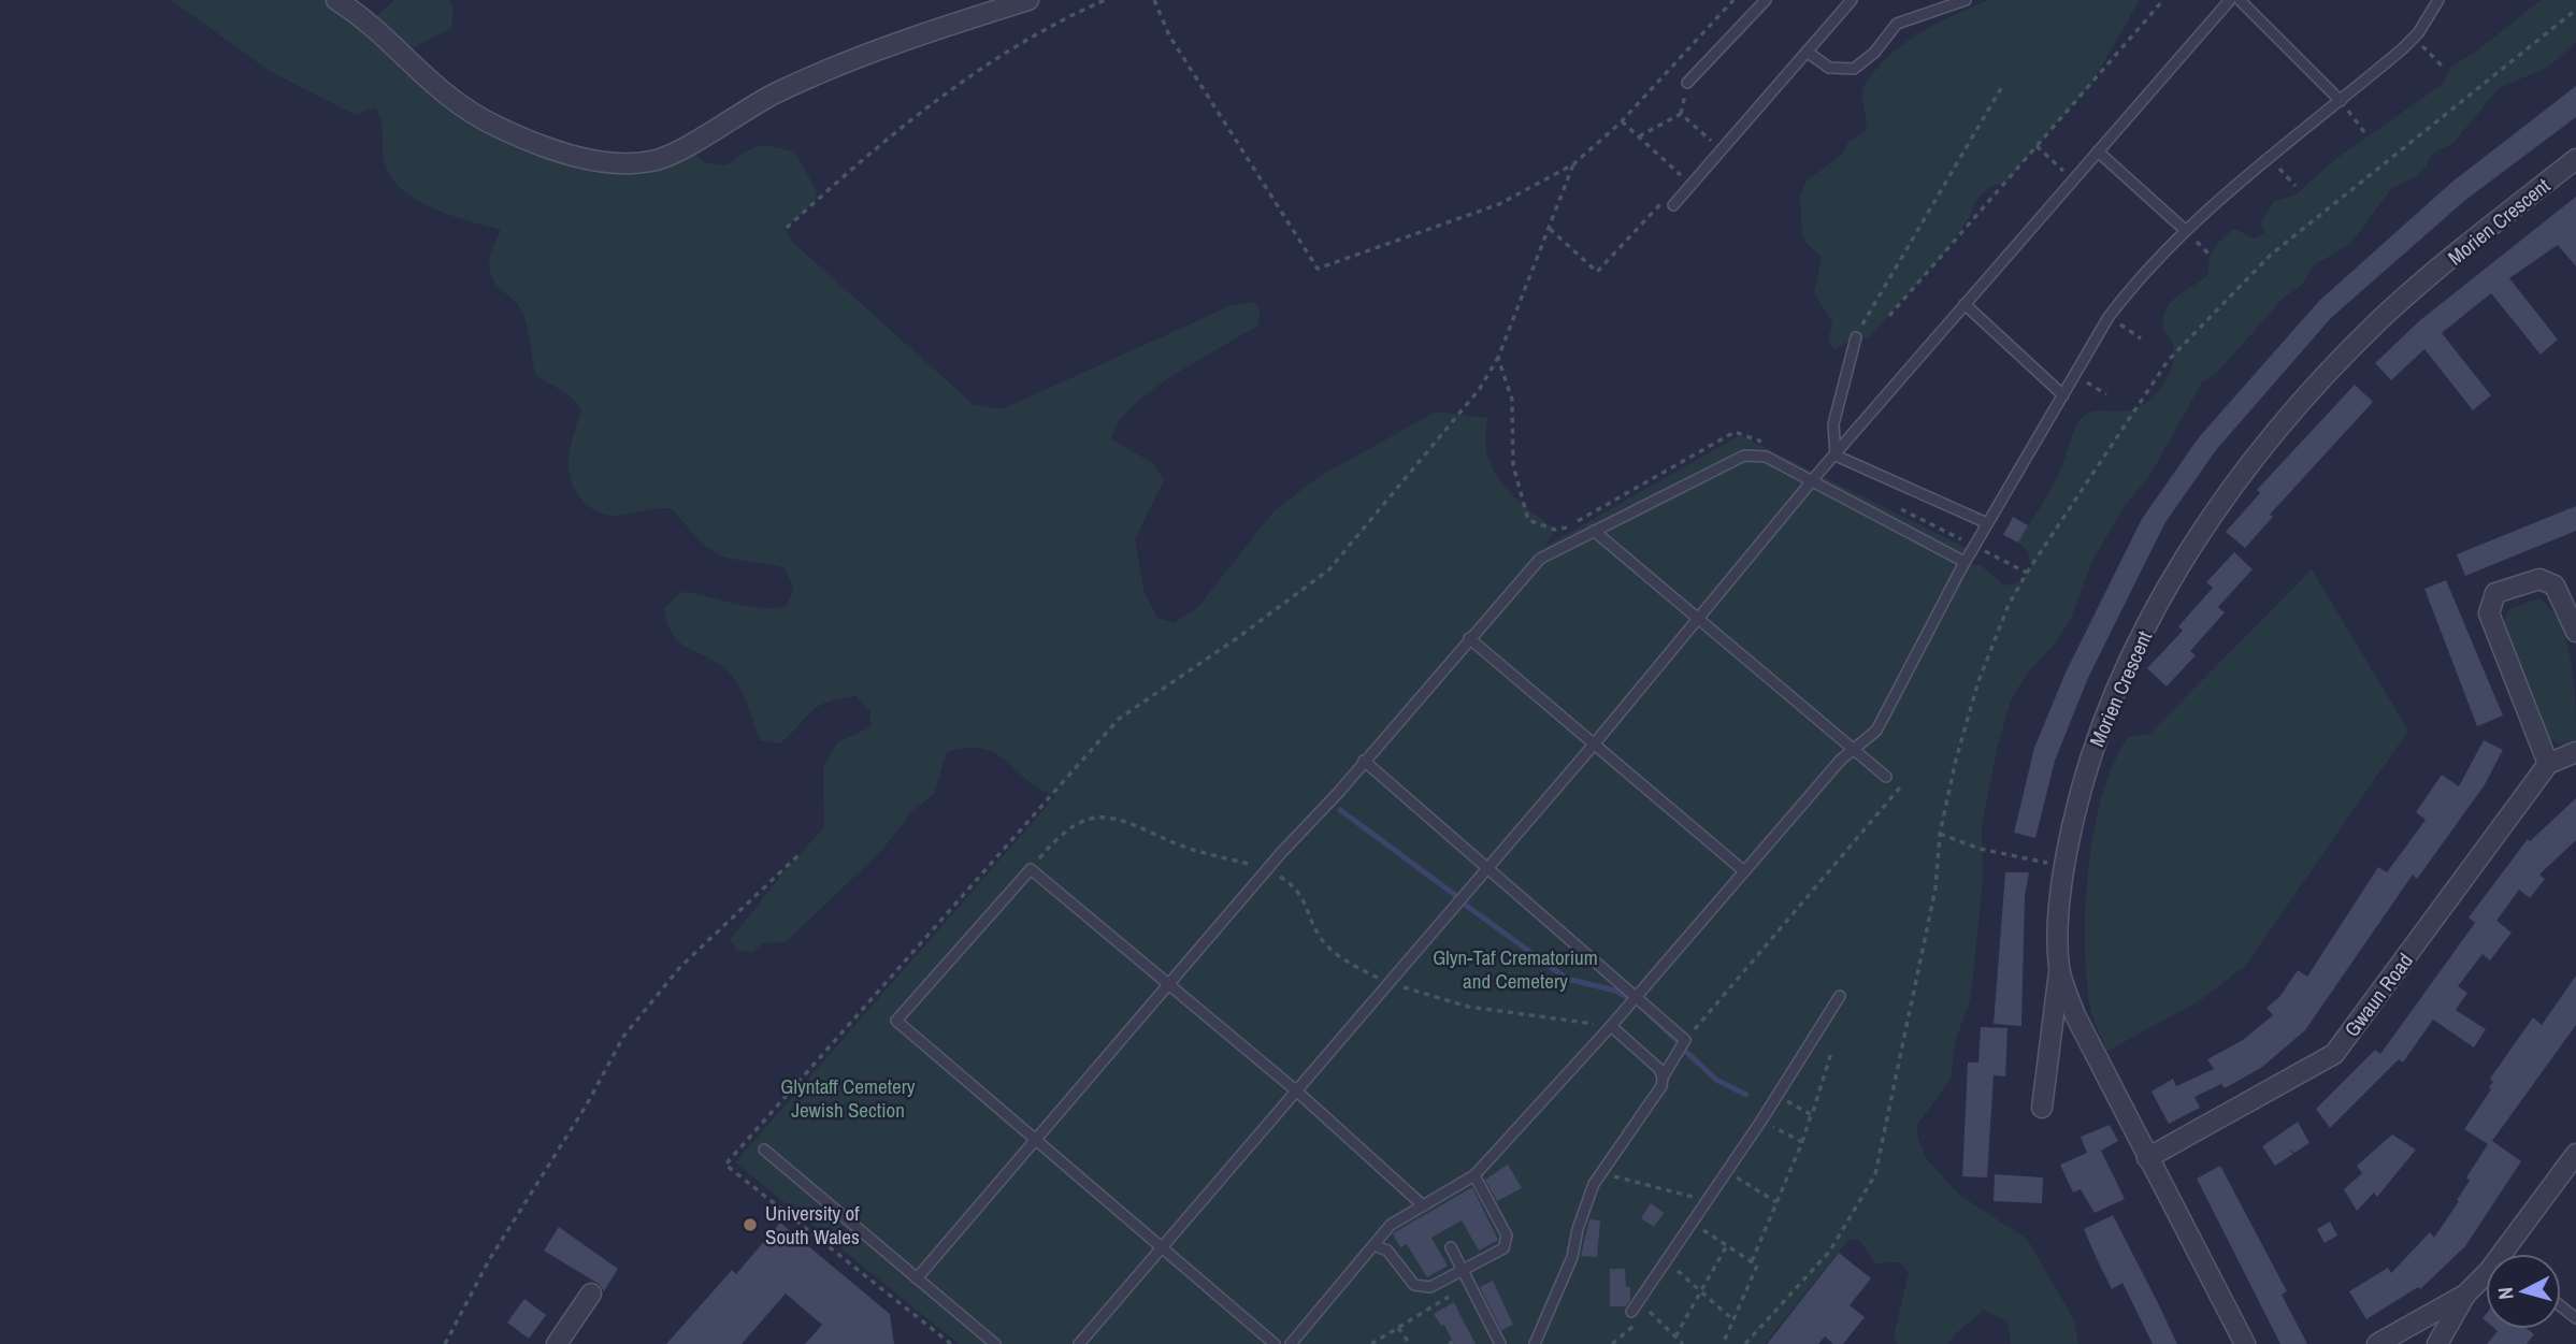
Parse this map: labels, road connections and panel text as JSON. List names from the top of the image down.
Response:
{
  "streets": {
    "street": ["Morien Crescent", "Gwaun Road"]
  },
  "crossings": [
    ["Morien Crescent", "Gwaun Road"]
  ],
  "parks": ["Glyn-Taf Crematorium and Cemetery", "Glyntaff Cemetery Jewish Section"],
  "places": ["University of South Wales"],
  "north": "left"
}
